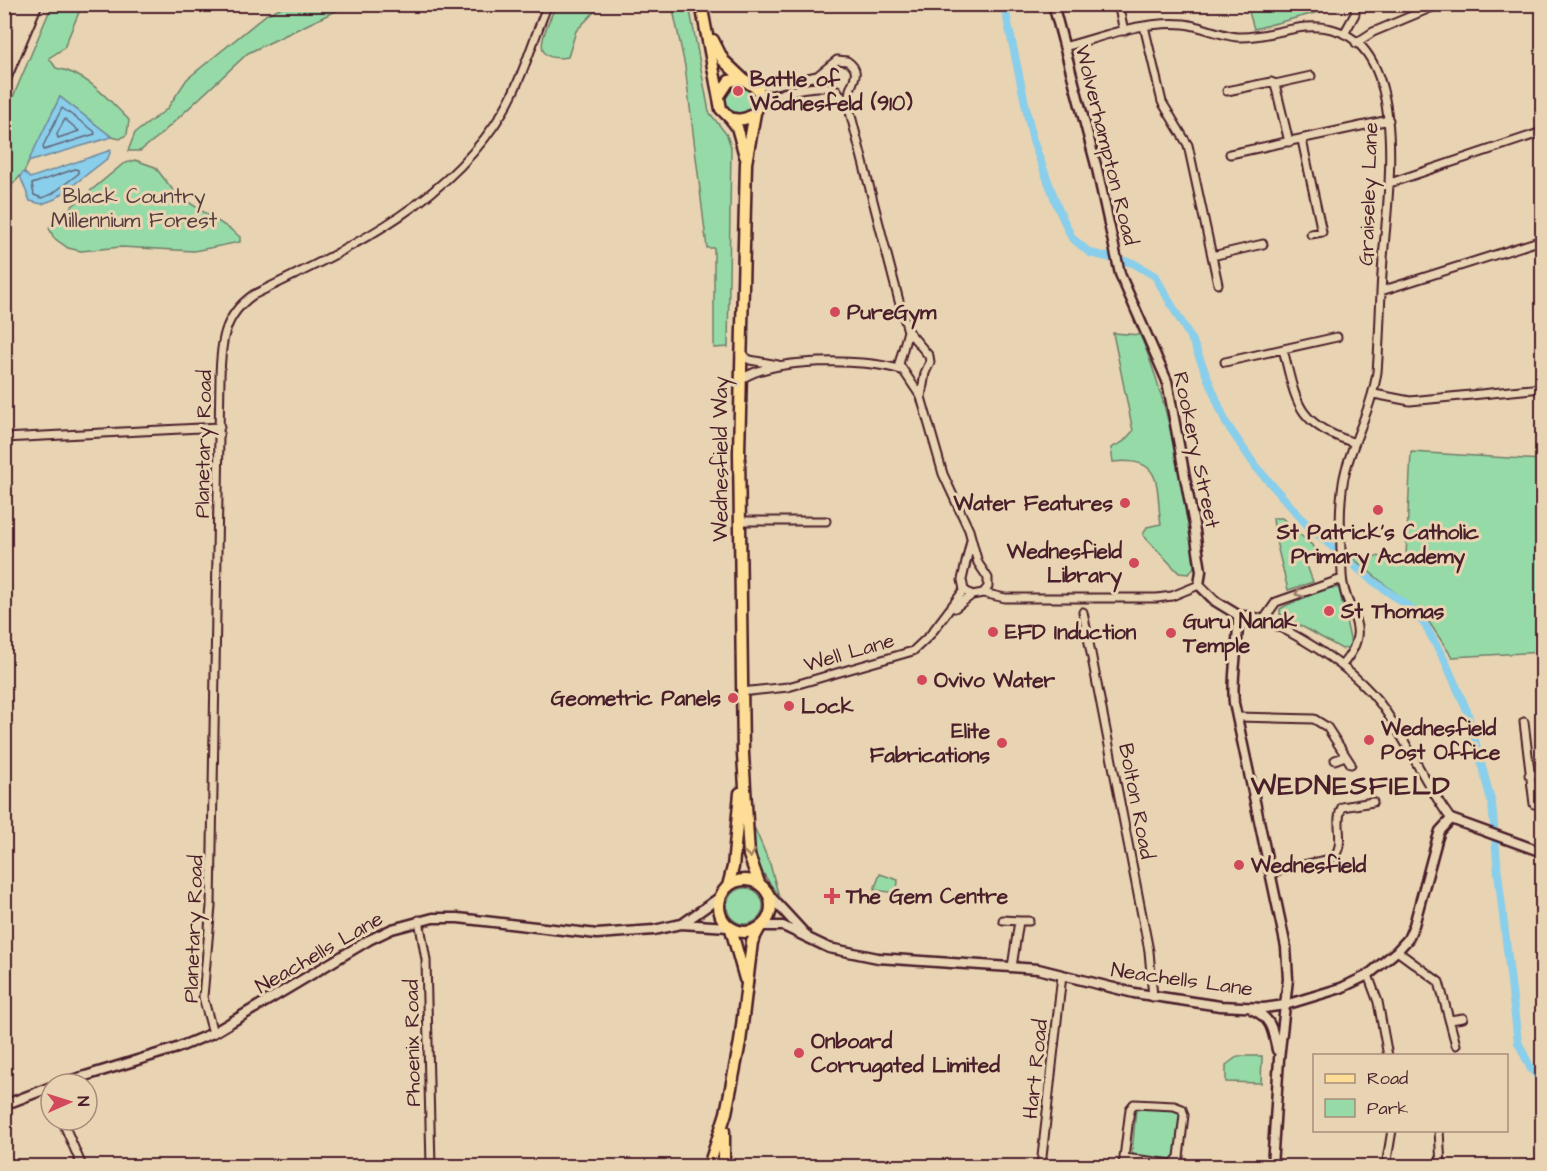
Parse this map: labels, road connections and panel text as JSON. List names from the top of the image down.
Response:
{
  "streets": {
    "main road": ["Wednesfield Way"],
    "street": [
      "Wolverhampton Road",
      "Graiseley Lane",
      "Planetary Road",
      "Rookery Street",
      "Well Lane",
      "Bolton Road",
      "Neachells Lane",
      "Phoenix Road",
      "Hart Road"
    ]
  },
  "crossings": [
    ["Wolverhampton Road", "Graiseley Lane"],
    ["Wolverhampton Road", "Rookery Street"],
    ["Planetary Road", "Neachells Lane"],
    ["Wednesfield Way", "Well Lane"],
    ["Wednesfield Way", "Neachells Lane"],
    ["Bolton Road", "Neachells Lane"],
    ["Neachells Lane", "Phoenix Road"],
    ["Neachells Lane", "Hart Road"]
  ],
  "districts": ["WEDNESFIELD"],
  "parks": ["Black Country Millennium Forest"],
  "places": {
    "other": [
      "Battle of Wōdnesfeld (910)",
      "PureGym",
      "Water Features",
      "St Patrick's Catholic Primary Academy",
      "Wednesfield Library",
      "St Thomas",
      "EFD Induction",
      "Guru Nanak Temple",
      "Ovivo Water",
      "Geometric Panels",
      "Lock",
      "Wednesfield Post Office",
      "Elite Fabrications",
      "Wednesfield",
      "Onboard Corrugated Limited"
    ],
    "health": ["The Gem Centre"]
  },
  "legend": ["Road", "Park"],
  "north": "right"
}
